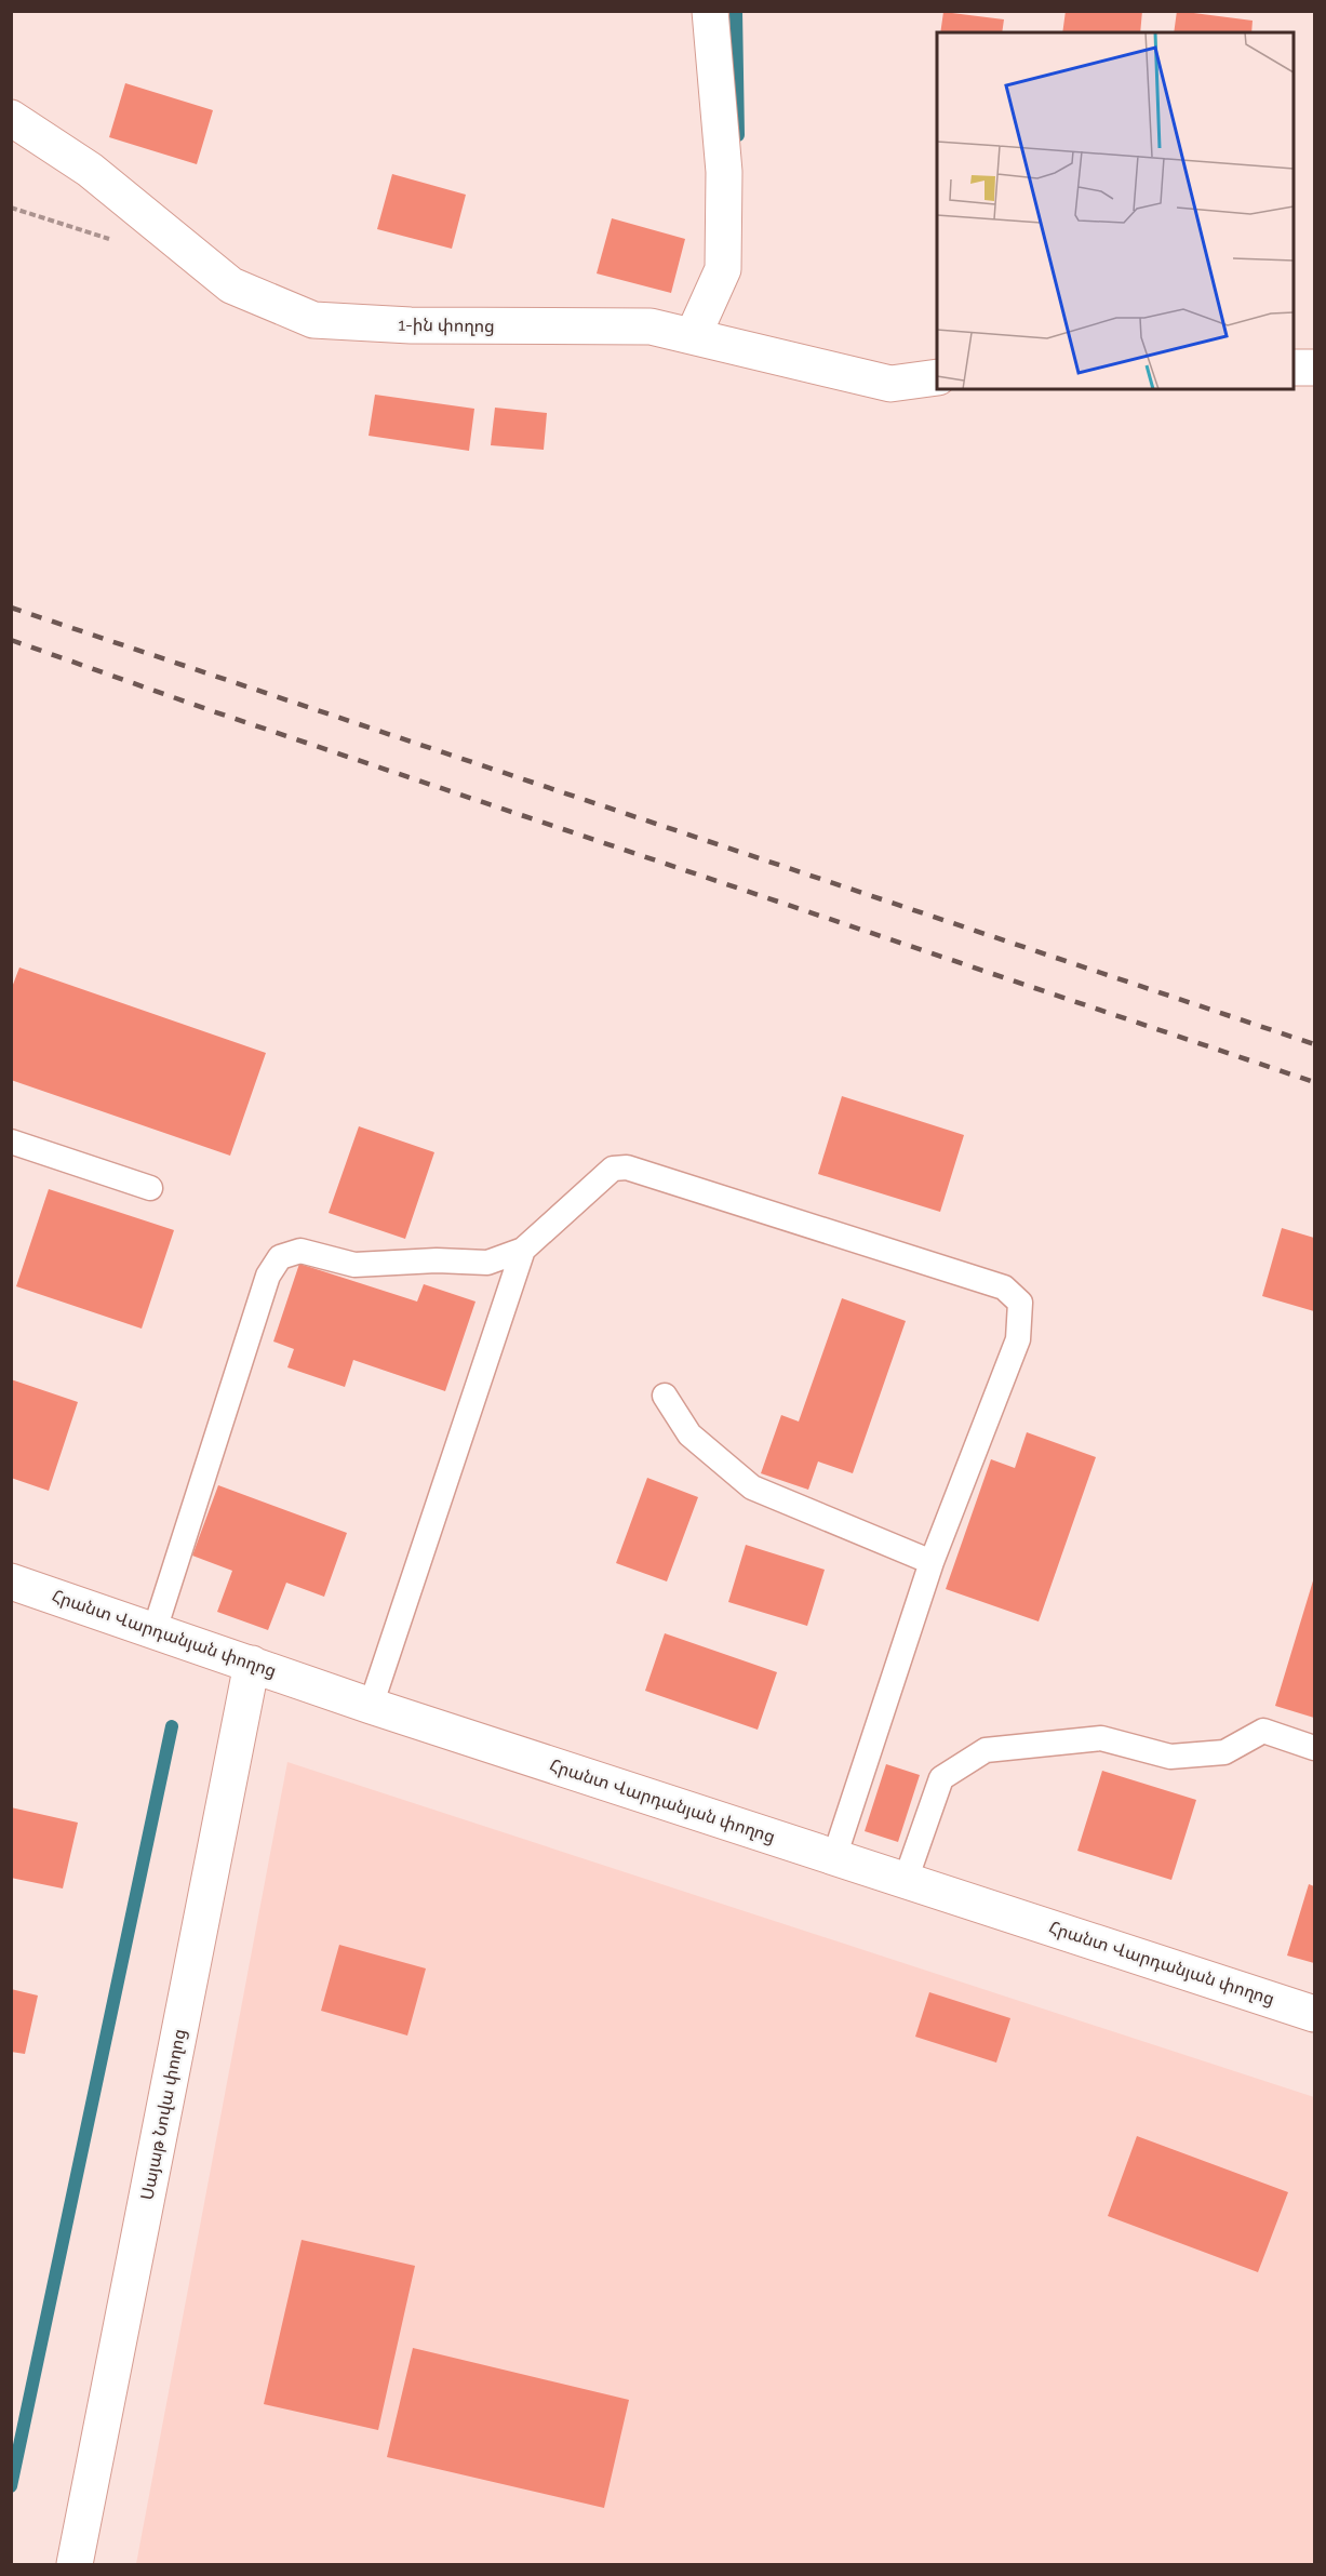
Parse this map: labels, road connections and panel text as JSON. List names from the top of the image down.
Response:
{
  "streets": {
    "main road": ["1-ին փողոց", "Հրանտ Վարդանյան փողոց", "Սայաթ Նովա փողոց"]
  },
  "crossings": [
    ["Հրանտ Վարդանյան փողոց", "Սայաթ Նովա փողոց"]
  ]
}
